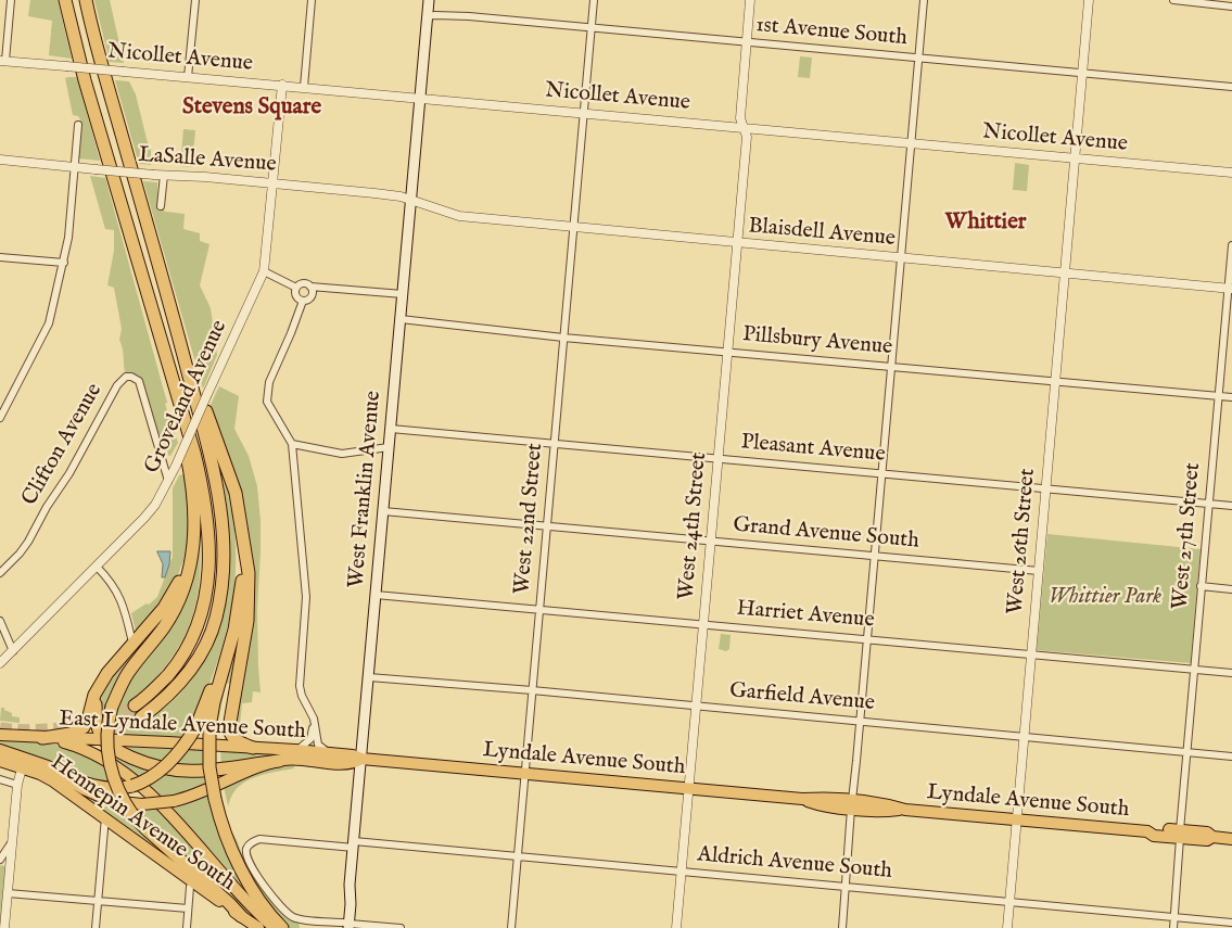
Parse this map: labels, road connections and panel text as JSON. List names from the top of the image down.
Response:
{
  "streets": {
    "main road": [
      "West Franklin Avenue",
      "East Lyndale Avenue South",
      "Lyndale Avenue South",
      "Hennepin Avenue South"
    ],
    "street": [
      "1st Avenue South",
      "Nicollet Avenue",
      "LaSalle Avenue",
      "Blaisdell Avenue",
      "Pillsbury Avenue",
      "Groveland Avenue",
      "Clifton Avenue",
      "Pleasant Avenue",
      "West 22nd Street",
      "West 24th Street",
      "Grand Avenue South",
      "West 27th Street",
      "West 26th Street",
      "Harriet Avenue",
      "Garfield Avenue",
      "Aldrich Avenue South"
    ]
  },
  "crossings": [
    ["1st Avenue South", "West Franklin Avenue"],
    ["1st Avenue South", "West 22nd Street"],
    ["1st Avenue South", "West 24th Street"],
    ["1st Avenue South", "West 26th Street"],
    ["Nicollet Avenue", "Groveland Avenue"],
    ["Nicollet Avenue", "West Franklin Avenue"],
    ["Nicollet Avenue", "West 22nd Street"],
    ["Nicollet Avenue", "West 24th Street"],
    ["Nicollet Avenue", "West 26th Street"],
    ["LaSalle Avenue", "Blaisdell Avenue"],
    ["LaSalle Avenue", "Groveland Avenue"],
    ["LaSalle Avenue", "West Franklin Avenue"],
    ["Blaisdell Avenue", "West Franklin Avenue"],
    ["Blaisdell Avenue", "West 22nd Street"],
    ["Blaisdell Avenue", "West 24th Street"],
    ["Blaisdell Avenue", "West 27th Street"],
    ["Blaisdell Avenue", "West 26th Street"],
    ["Pillsbury Avenue", "West Franklin Avenue"],
    ["Pillsbury Avenue", "West 22nd Street"],
    ["Pillsbury Avenue", "West 24th Street"],
    ["Pillsbury Avenue", "West 27th Street"],
    ["Pillsbury Avenue", "West 26th Street"],
    ["Groveland Avenue", "Clifton Avenue"],
    ["Pleasant Avenue", "West Franklin Avenue"],
    ["Pleasant Avenue", "West 22nd Street"],
    ["Pleasant Avenue", "West 24th Street"],
    ["Pleasant Avenue", "West 27th Street"],
    ["Pleasant Avenue", "West 26th Street"],
    ["West Franklin Avenue", "Grand Avenue South"],
    ["West Franklin Avenue", "Harriet Avenue"],
    ["West Franklin Avenue", "Garfield Avenue"],
    ["West Franklin Avenue", "East Lyndale Avenue South"],
    ["West Franklin Avenue", "Lyndale Avenue South"],
    ["West Franklin Avenue", "Aldrich Avenue South"],
    ["West 22nd Street", "Grand Avenue South"],
    ["West 22nd Street", "Harriet Avenue"],
    ["West 22nd Street", "Garfield Avenue"],
    ["West 22nd Street", "Lyndale Avenue South"],
    ["West 22nd Street", "Aldrich Avenue South"],
    ["West 24th Street", "Grand Avenue South"],
    ["West 24th Street", "Harriet Avenue"],
    ["West 24th Street", "Garfield Avenue"],
    ["West 24th Street", "Lyndale Avenue South"],
    ["West 24th Street", "Aldrich Avenue South"],
    ["Grand Avenue South", "West 26th Street"],
    ["West 27th Street", "Harriet Avenue"],
    ["West 27th Street", "Garfield Avenue"],
    ["West 27th Street", "Lyndale Avenue South"],
    ["West 27th Street", "Aldrich Avenue South"],
    ["West 26th Street", "Harriet Avenue"],
    ["West 26th Street", "Garfield Avenue"],
    ["West 26th Street", "Lyndale Avenue South"],
    ["West 26th Street", "Aldrich Avenue South"],
    ["East Lyndale Avenue South", "Lyndale Avenue South"],
    ["East Lyndale Avenue South", "Hennepin Avenue South"]
  ],
  "districts": ["Stevens Square", "Whittier"],
  "parks": ["Whittier Park"]
}
